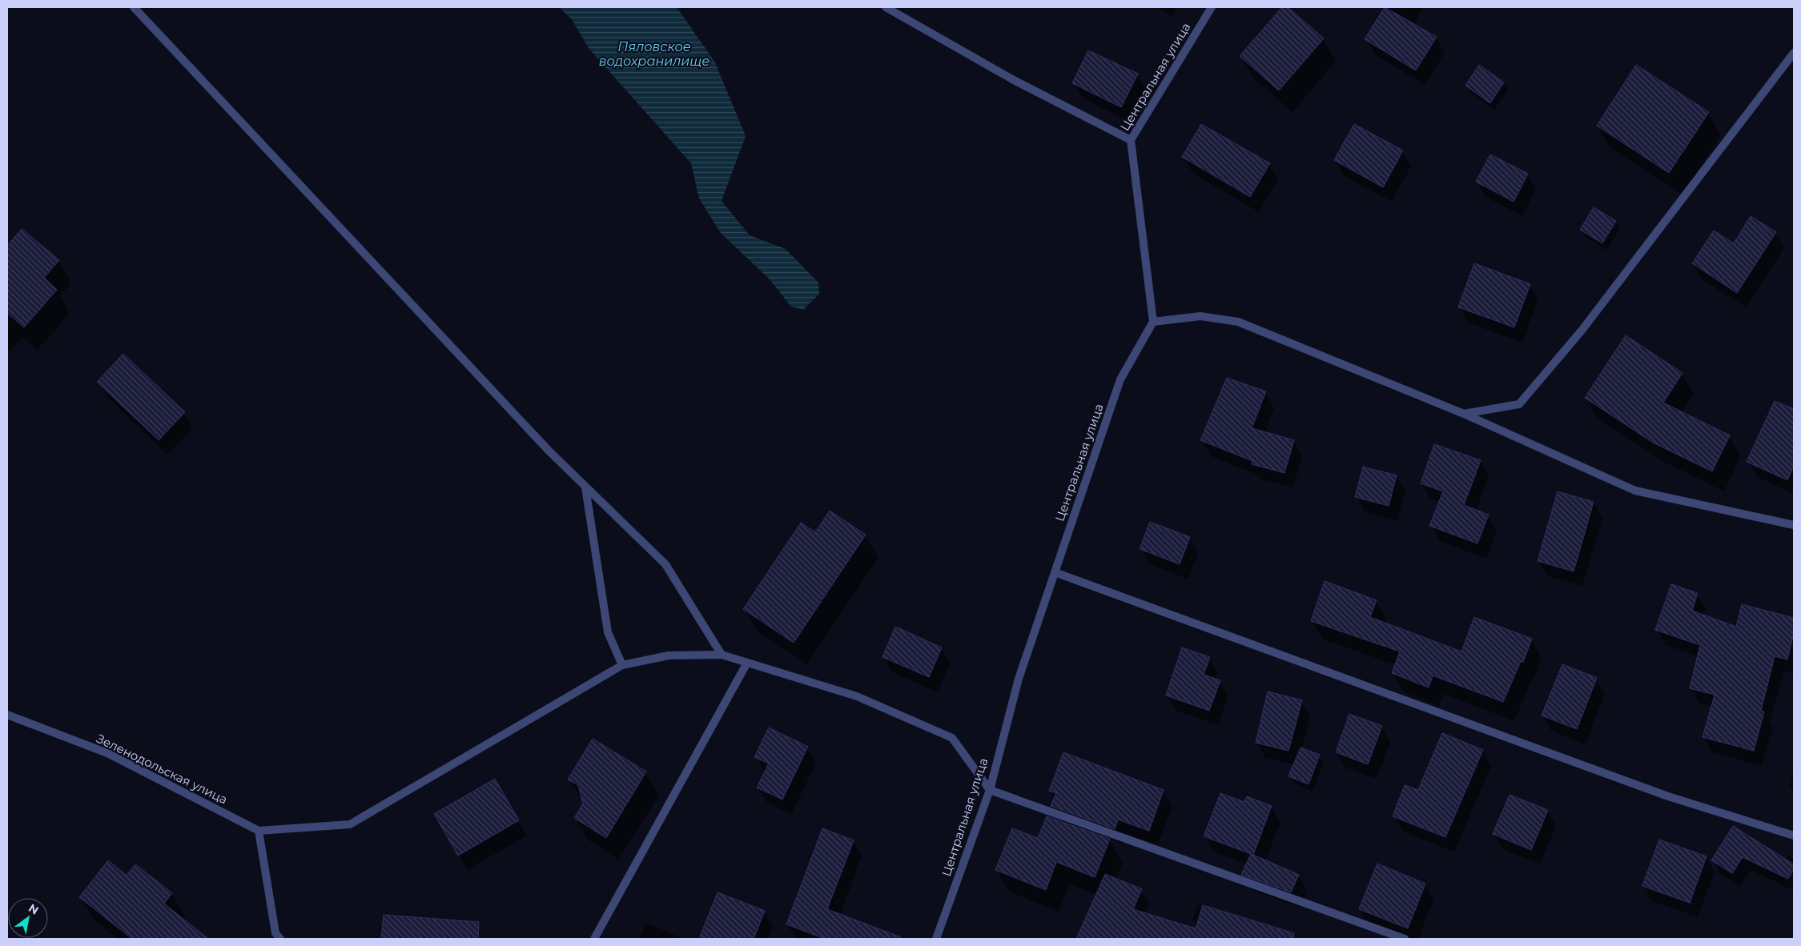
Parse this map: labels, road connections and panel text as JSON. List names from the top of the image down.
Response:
{
  "streets": {
    "street": ["Центральная улица", "Зеленодольская улица"]
  },
  "water": ["Пяловское водохранилище"],
  "north": "top right"
}
